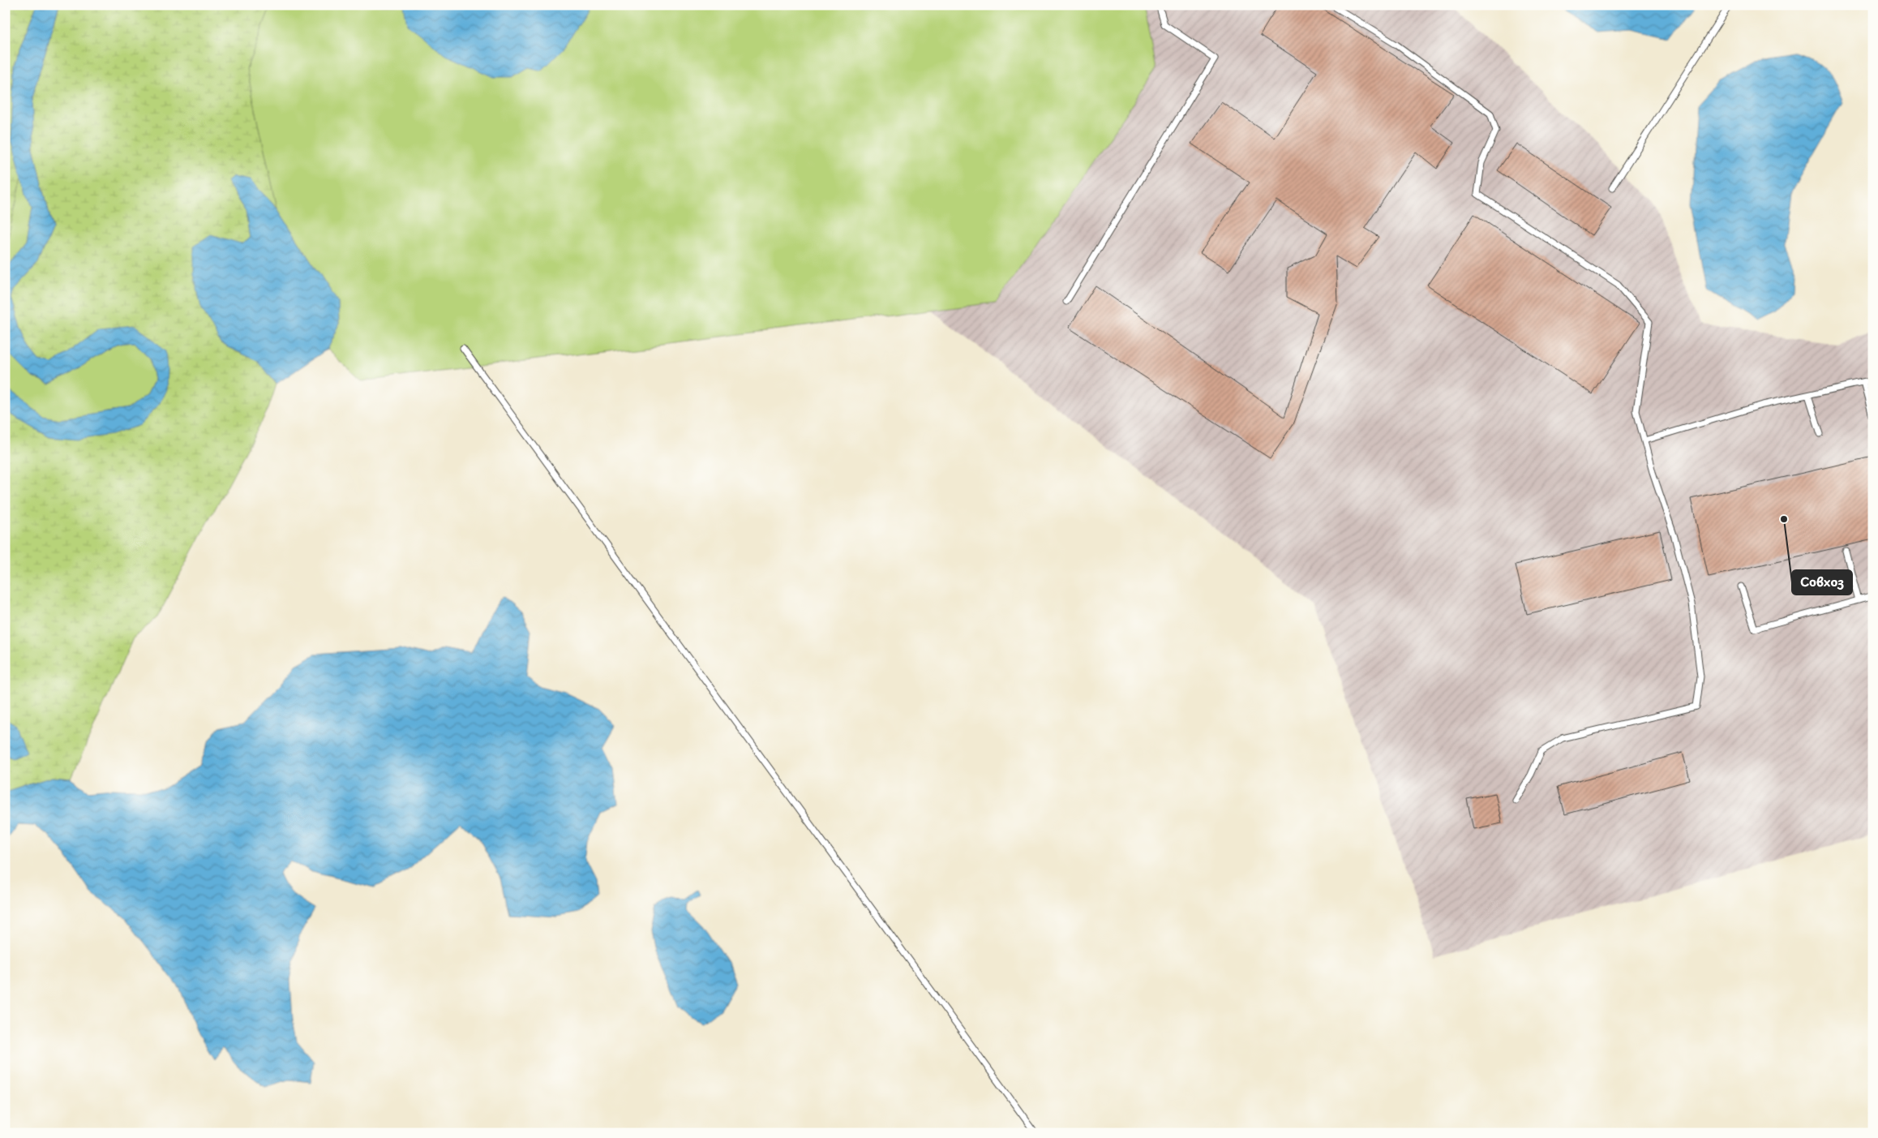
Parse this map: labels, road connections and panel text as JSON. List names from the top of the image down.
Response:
{
  "places": ["Совхоз"]
}
